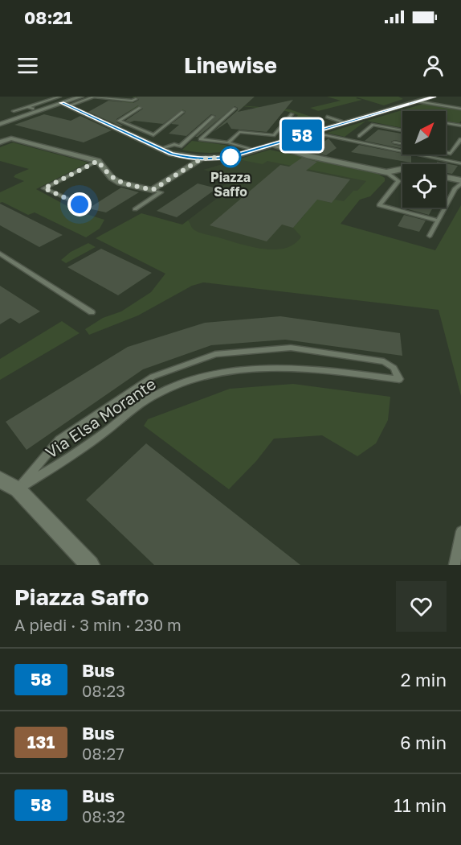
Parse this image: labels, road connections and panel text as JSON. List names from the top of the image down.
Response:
{
  "streets": {
    "lane": ["Via Elsa Morante"]
  },
  "places": ["Piazza Saffo"],
  "lines": ["bus line 58"],
  "north": "top right",
  "page": {
    "status": "08:21",
    "header": "Linewise",
    "on_map": "58",
    "heading": ["Piazza Saffo", "A piedi · 3 min · 230 m"],
    "list": [
      {
        "mark": "58",
        "name": "Bus",
        "note": "08:23",
        "value": "2 min"
      },
      {
        "mark": "131",
        "name": "Bus",
        "note": "08:27",
        "value": "6 min"
      },
      {
        "mark": "58",
        "name": "Bus",
        "note": "08:32",
        "value": "11 min"
      }
    ]
  }
}
